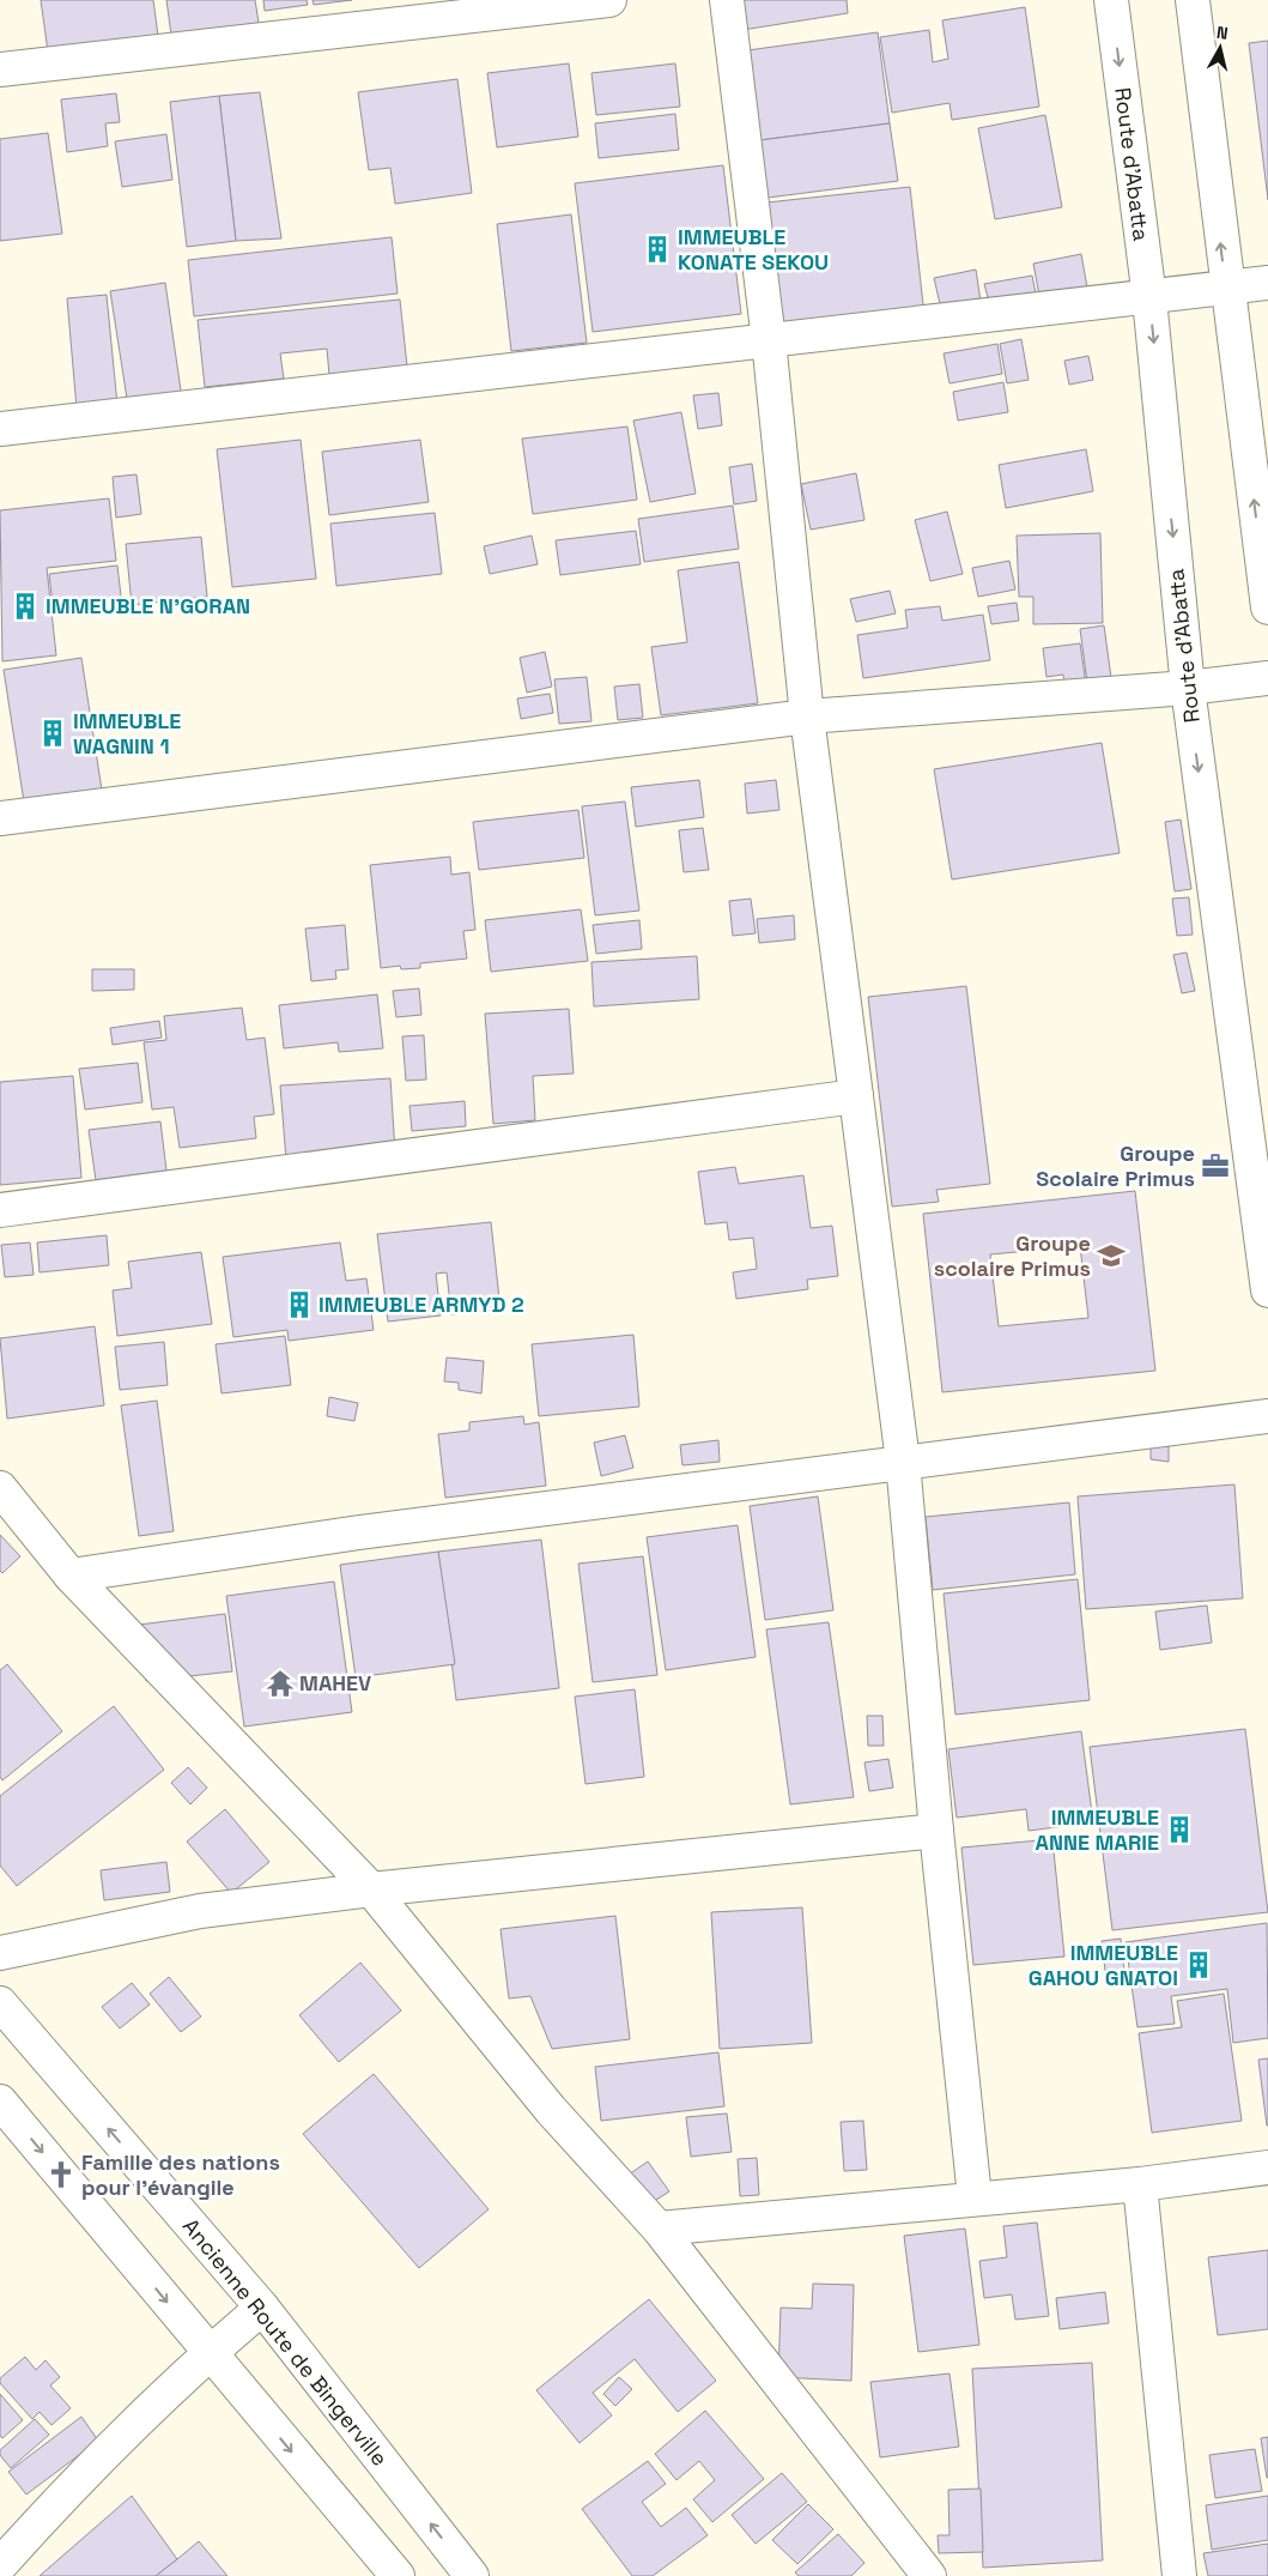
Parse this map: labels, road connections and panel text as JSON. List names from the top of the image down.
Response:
{
  "streets": {
    "street": ["Route d'Abatta", "Ancienne Route de Bingerville"]
  },
  "places": {
    "building": [
      "IMMEUBLE KONATE SEKOU",
      "IMMEUBLE N'GORAN",
      "IMMEUBLE WAGNIN 1",
      "IMMEUBLE ARMYD 2",
      "IMMEUBLE ANNE MARIE",
      "IMMEUBLE GAHOU GNATOI"
    ],
    "office": ["Groupe Scolaire Primus"],
    "school or university": ["Groupe scolaire Primus"],
    "temple": ["MAHEV"],
    "church": ["Famille des nations pour l'évangile"]
  },
  "north": "top"
}
